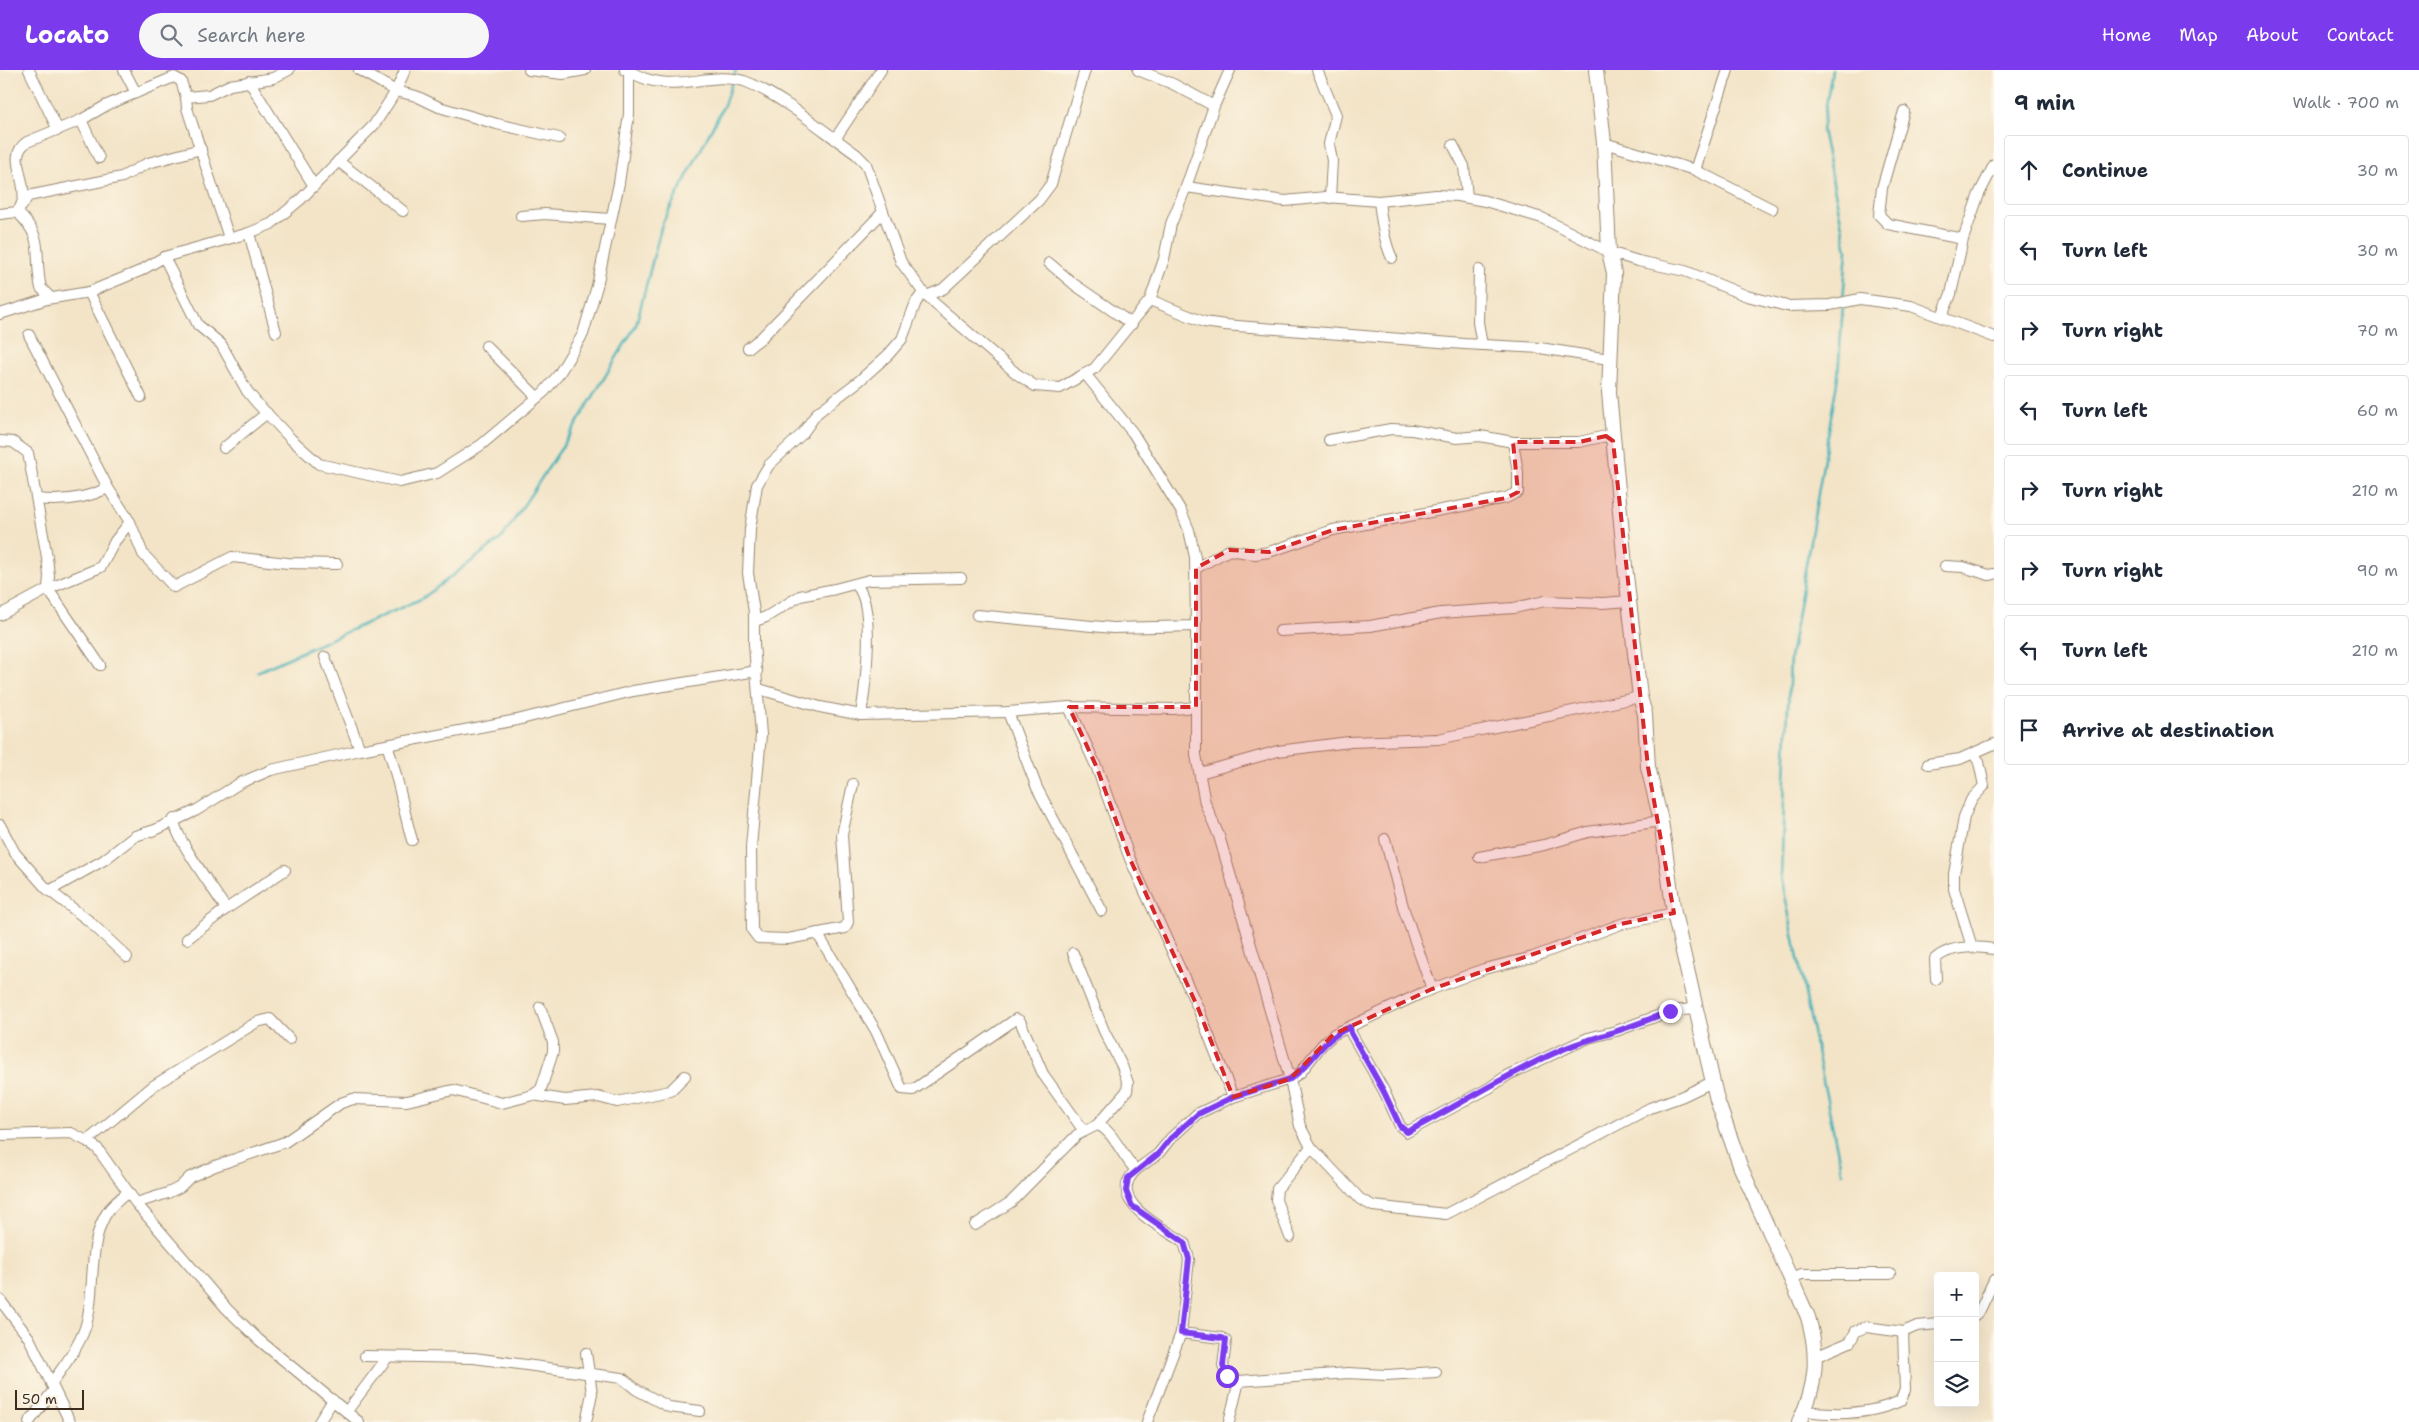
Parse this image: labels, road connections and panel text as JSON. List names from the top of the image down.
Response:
{
  "scale_bar": "50 m",
  "page": {
    "header": "Locato",
    "search": "Search here",
    "nav": [
      "Home",
      "Map",
      "About",
      "Contact"
    ],
    "heading": ["9 min", "Walk · 700 m"],
    "list": [
      ["Continue", "30 m"],
      ["Turn left", "30 m"],
      ["Turn right", "70 m"],
      ["Turn left", "60 m"],
      ["Turn right", "210 m"],
      ["Turn right", "90 m"],
      ["Turn left", "210 m"],
      "Arrive at destination"
    ],
    "map_buttons": ["+", "−"],
    "scale": "50 m"
  }
}
